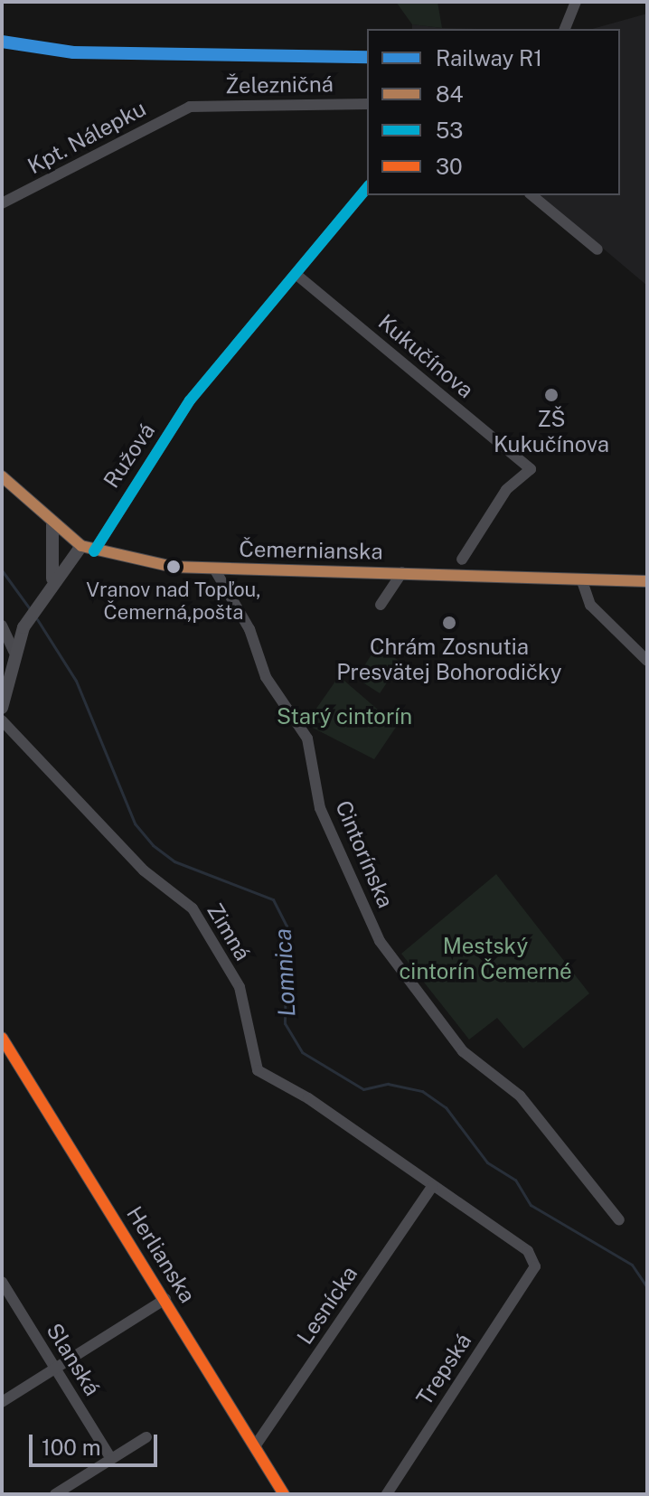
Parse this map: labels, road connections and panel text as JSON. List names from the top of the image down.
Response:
{
  "streets": {
    "main road": ["Čemernianska", "Herlianska"],
    "street": [
      "Železničná",
      "Kpt. Nálepku",
      "Kukučínova",
      "Ružová",
      "Cintorínska",
      "Zimná",
      "Lesnícka",
      "Slanská",
      "Trepská"
    ]
  },
  "crossings": [
    ["Železničná", "Kpt. Nálepku"],
    ["Kukučínova", "Ružová"],
    ["Ružová", "Čemernianska"],
    ["Čemernianska", "Cintorínska"],
    ["Zimná", "Lesnícka"],
    ["Zimná", "Trepská"],
    ["Herlianska", "Lesnícka"]
  ],
  "water": ["Lomnica"],
  "parks": ["Starý cintorín", "Mestský cintorín Čemerné"],
  "places": ["ZŠ Kukučínova", "Vranov nad Topľou, Čemerná,pošta", "Chrám Zosnutia Presvätej Bohorodičky"],
  "lines": [
    "rail line R1",
    "transit line 53",
    "transit line 84",
    "transit line 30"
  ],
  "legend": [
    "Railway R1",
    "84",
    "53",
    "30"
  ],
  "scale_bar": "100 m"
}
